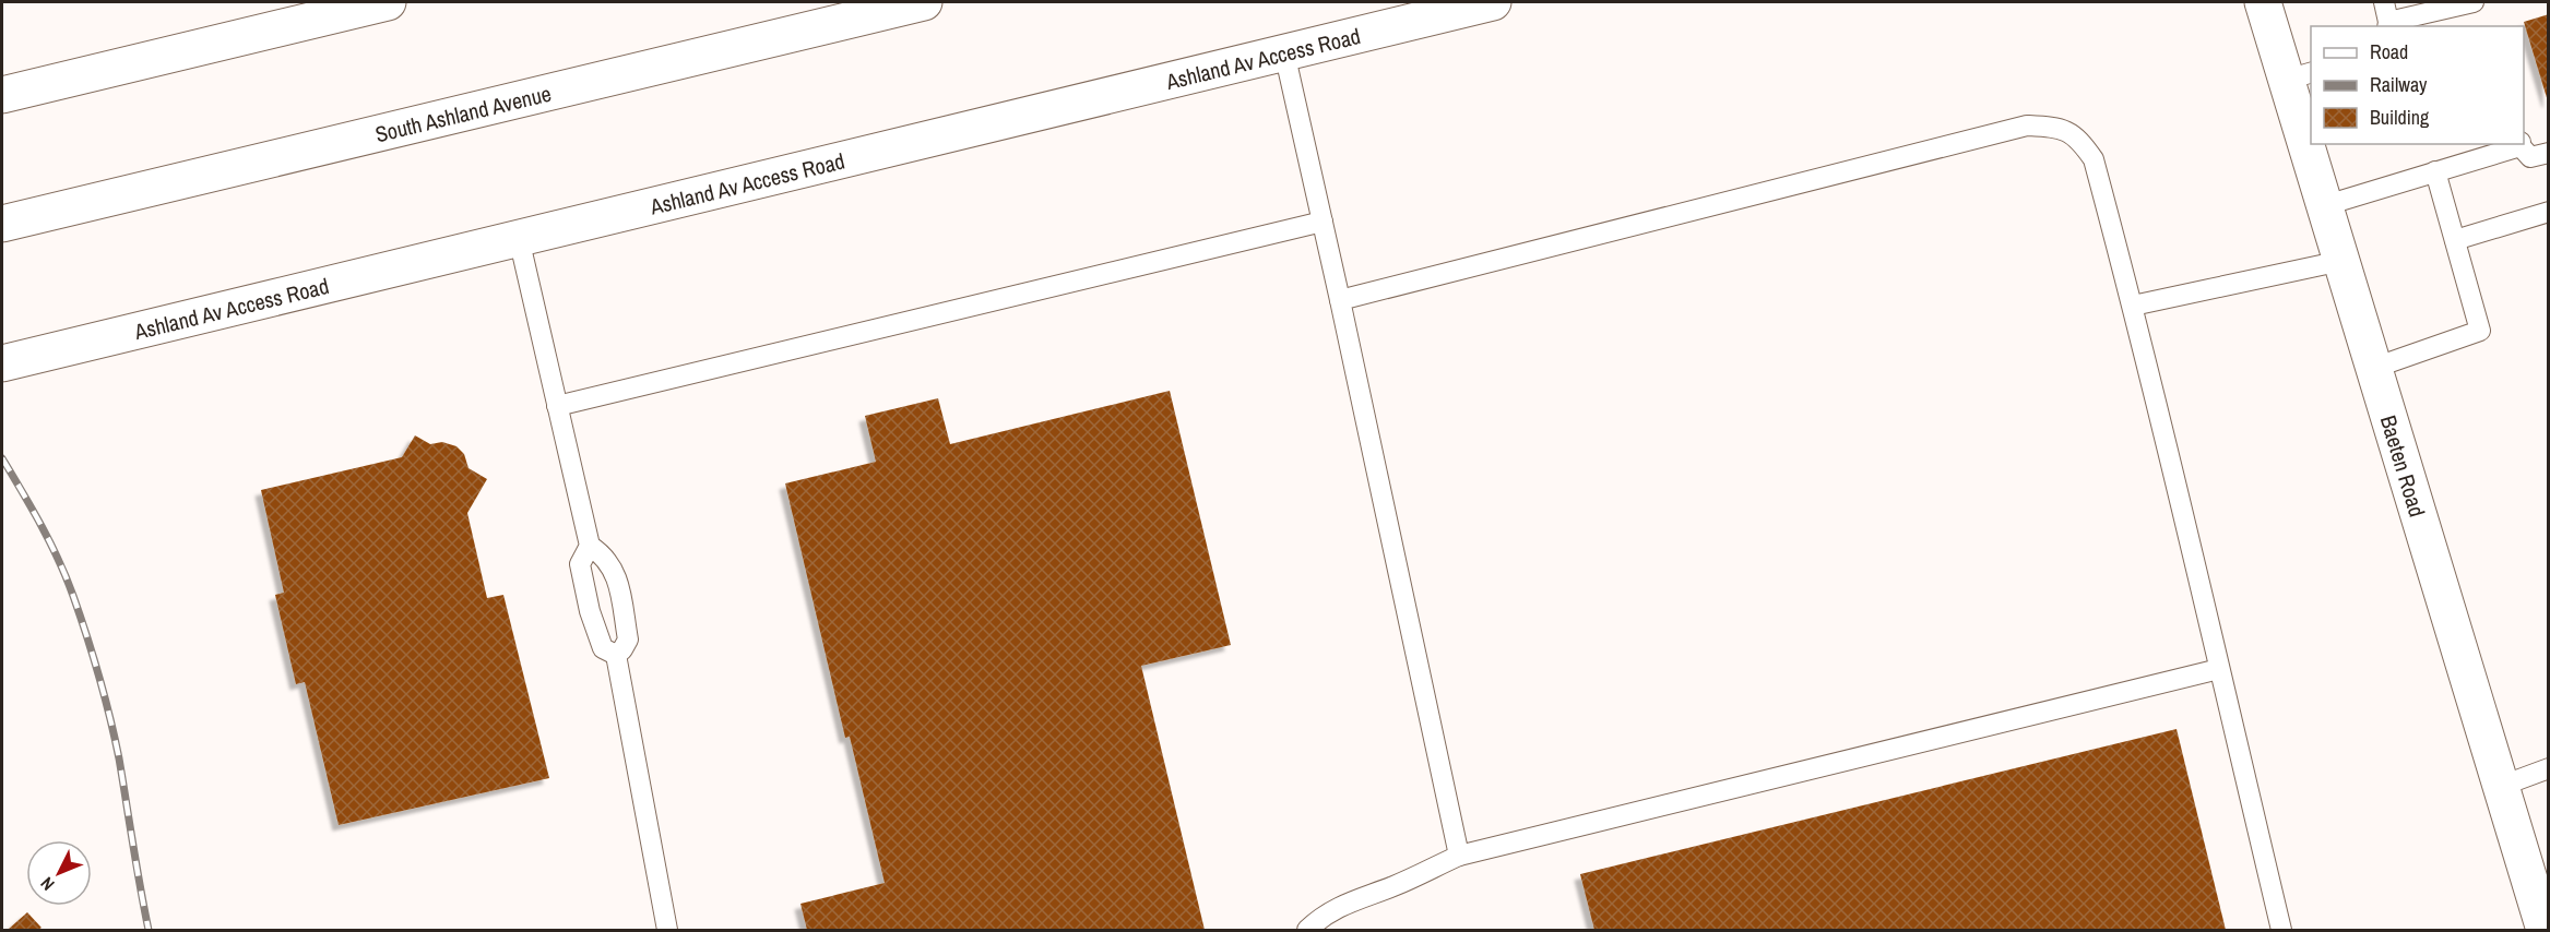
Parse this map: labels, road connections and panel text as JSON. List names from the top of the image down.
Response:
{
  "streets": {
    "street": ["Ashland Av Access Road", "South Ashland Avenue", "Baeten Road"]
  },
  "legend": ["Road", "Railway", "Building"],
  "north": "bottom left"
}
